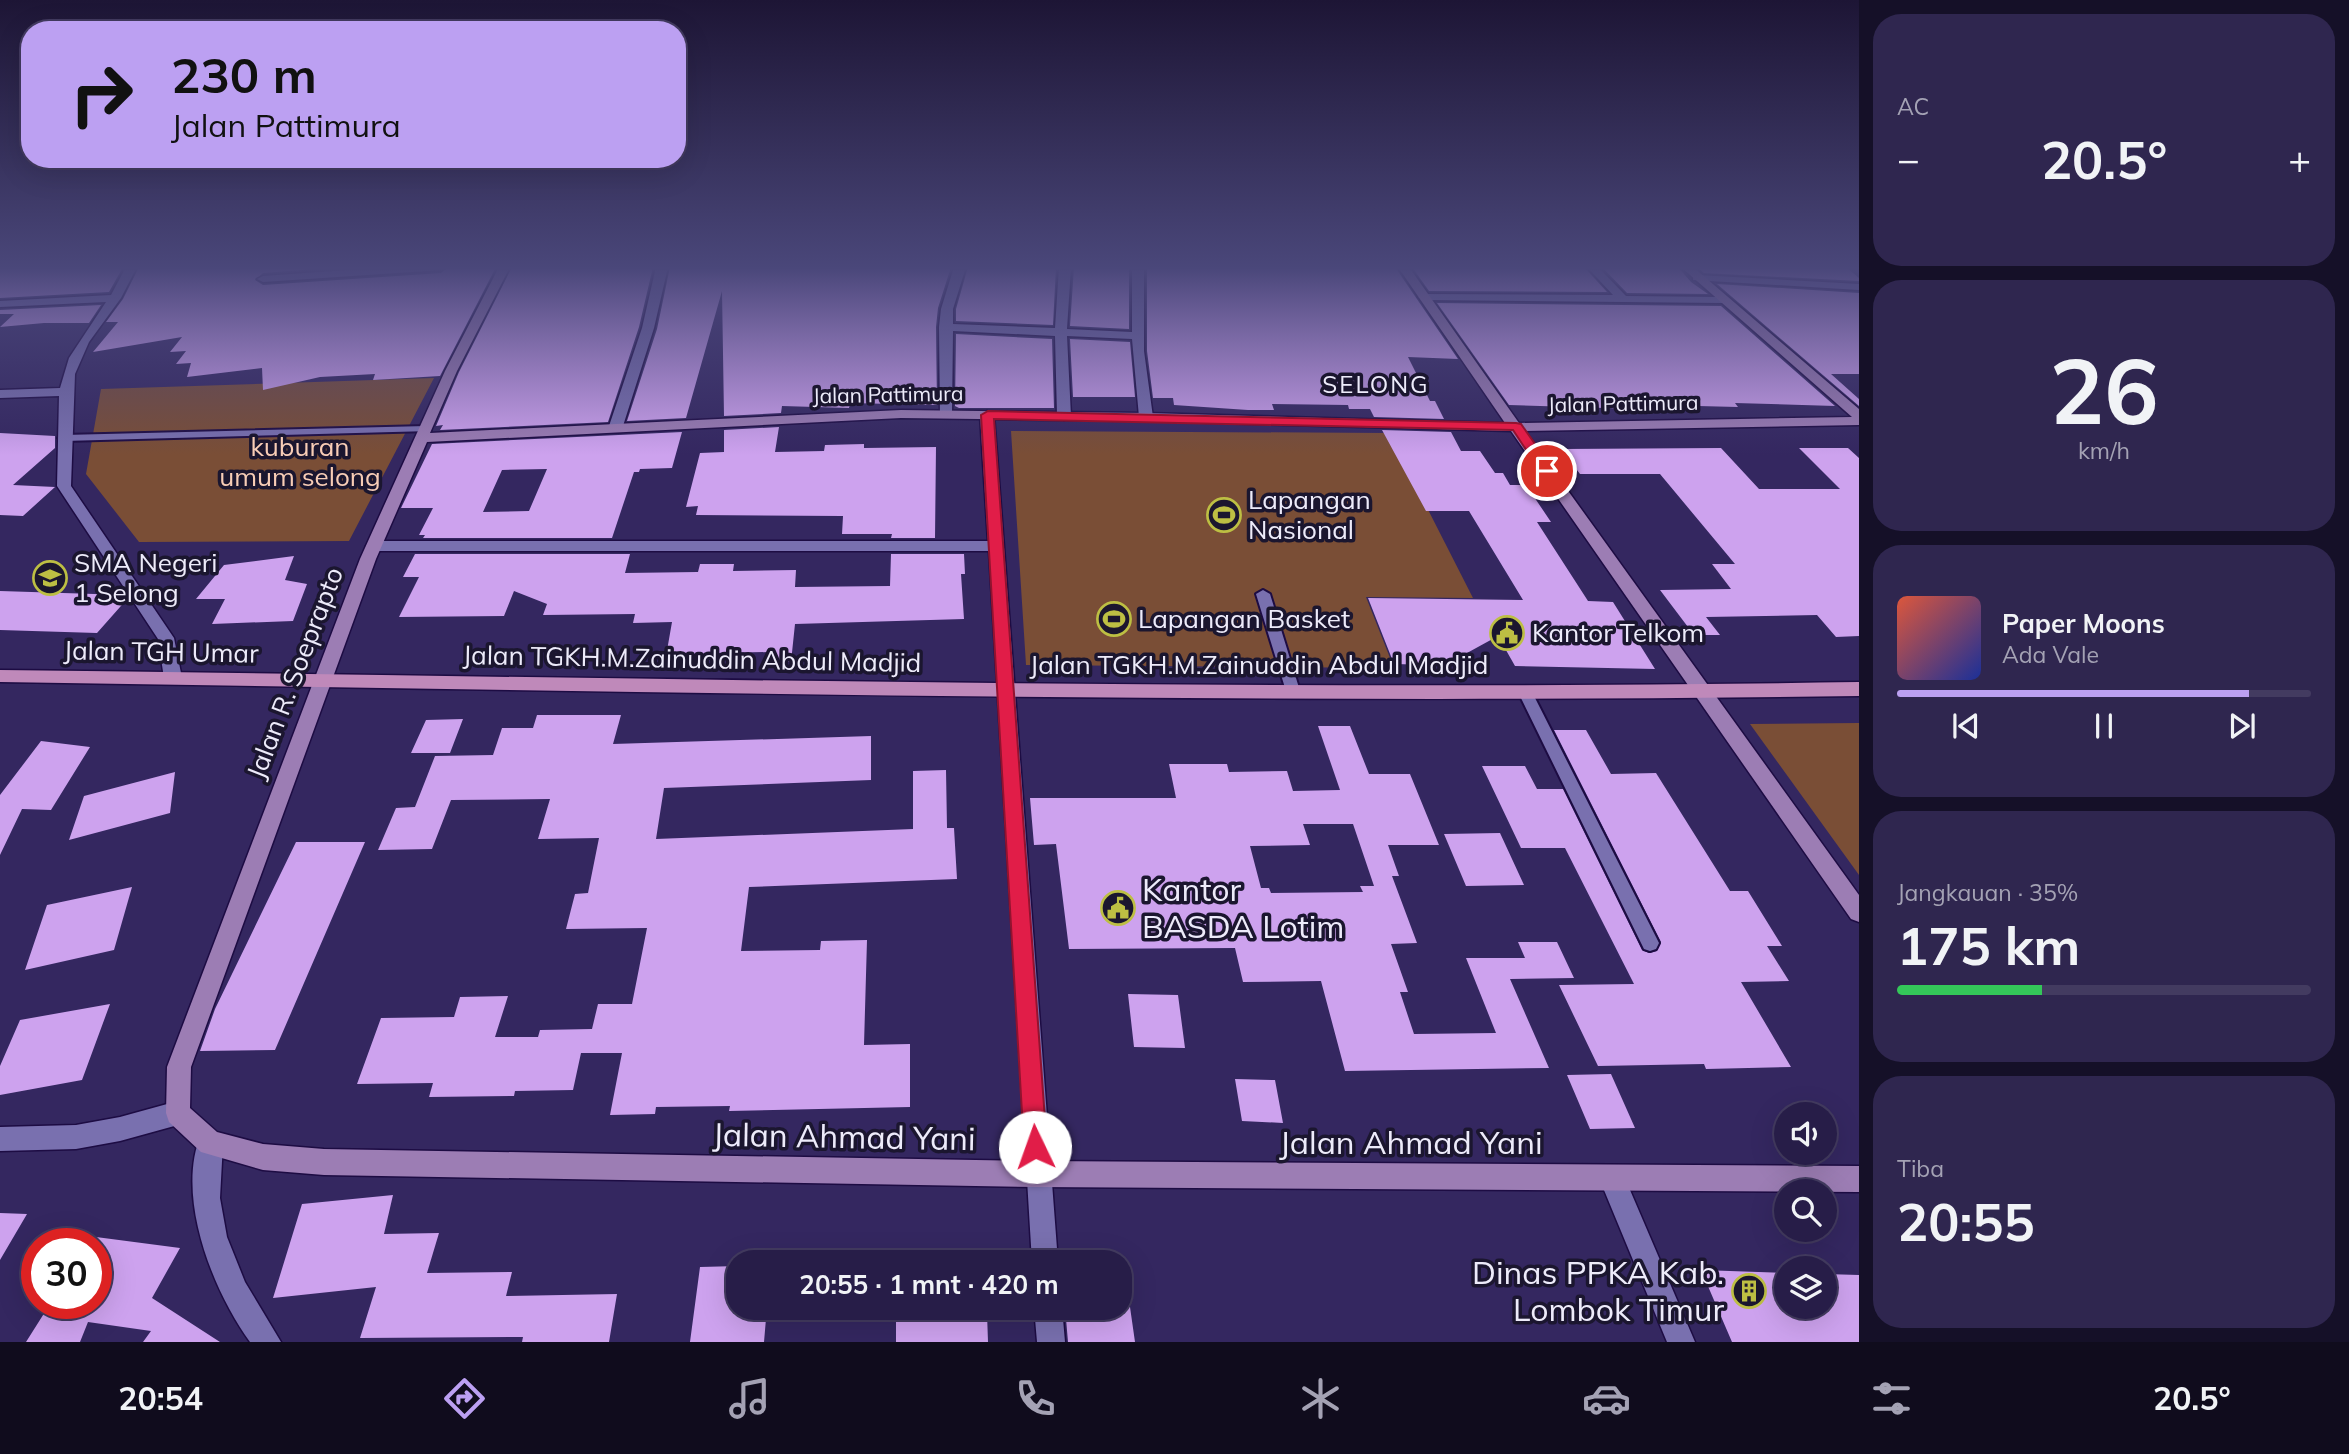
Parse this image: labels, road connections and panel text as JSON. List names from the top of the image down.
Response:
{
  "streets": {
    "main road": ["Jalan TGH Umar", "Jalan TGKH.M.Zainuddin Abdul Madjid"],
    "street": ["Jalan Pattimura", "Jalan R. Soeprapto", "Jalan Ahmad Yani"]
  },
  "crossings": [
    ["Jalan Pattimura", "Jalan R. Soeprapto"],
    ["Jalan TGH Umar", "Jalan TGKH.M.Zainuddin Abdul Madjid"],
    ["Jalan TGH Umar", "Jalan R. Soeprapto"],
    ["Jalan TGKH.M.Zainuddin Abdul Madjid", "Jalan R. Soeprapto"],
    ["Jalan R. Soeprapto", "Jalan Ahmad Yani"]
  ],
  "districts": ["SELONG"],
  "parks": ["kuburan umum selong"],
  "places": {
    "sports": ["Lapangan Nasional", "Lapangan Basket"],
    "school or university": ["SMA Negeri 1 Selong"],
    "public building": ["Kantor Telkom", "Kantor BASDA Lotim"],
    "building": ["Dinas PPKA Kab. Lombok Timur"]
  },
  "page": {
    "tile": [
      "AC",
      ["26", "km/h"],
      ["Jangkauan · 35%", "175 km"],
      ["Tiba", "20:55"]
    ],
    "turn": ["230 m", "Jalan Pattimura"],
    "heat": ["−", "20.5°", "+"],
    "song": ["Paper Moons", "Ada Vale"],
    "limit": "30",
    "trip": "20:55 · 1 mnt · 420 m",
    "tabs": ["20:54", "20.5°"]
  }
}
